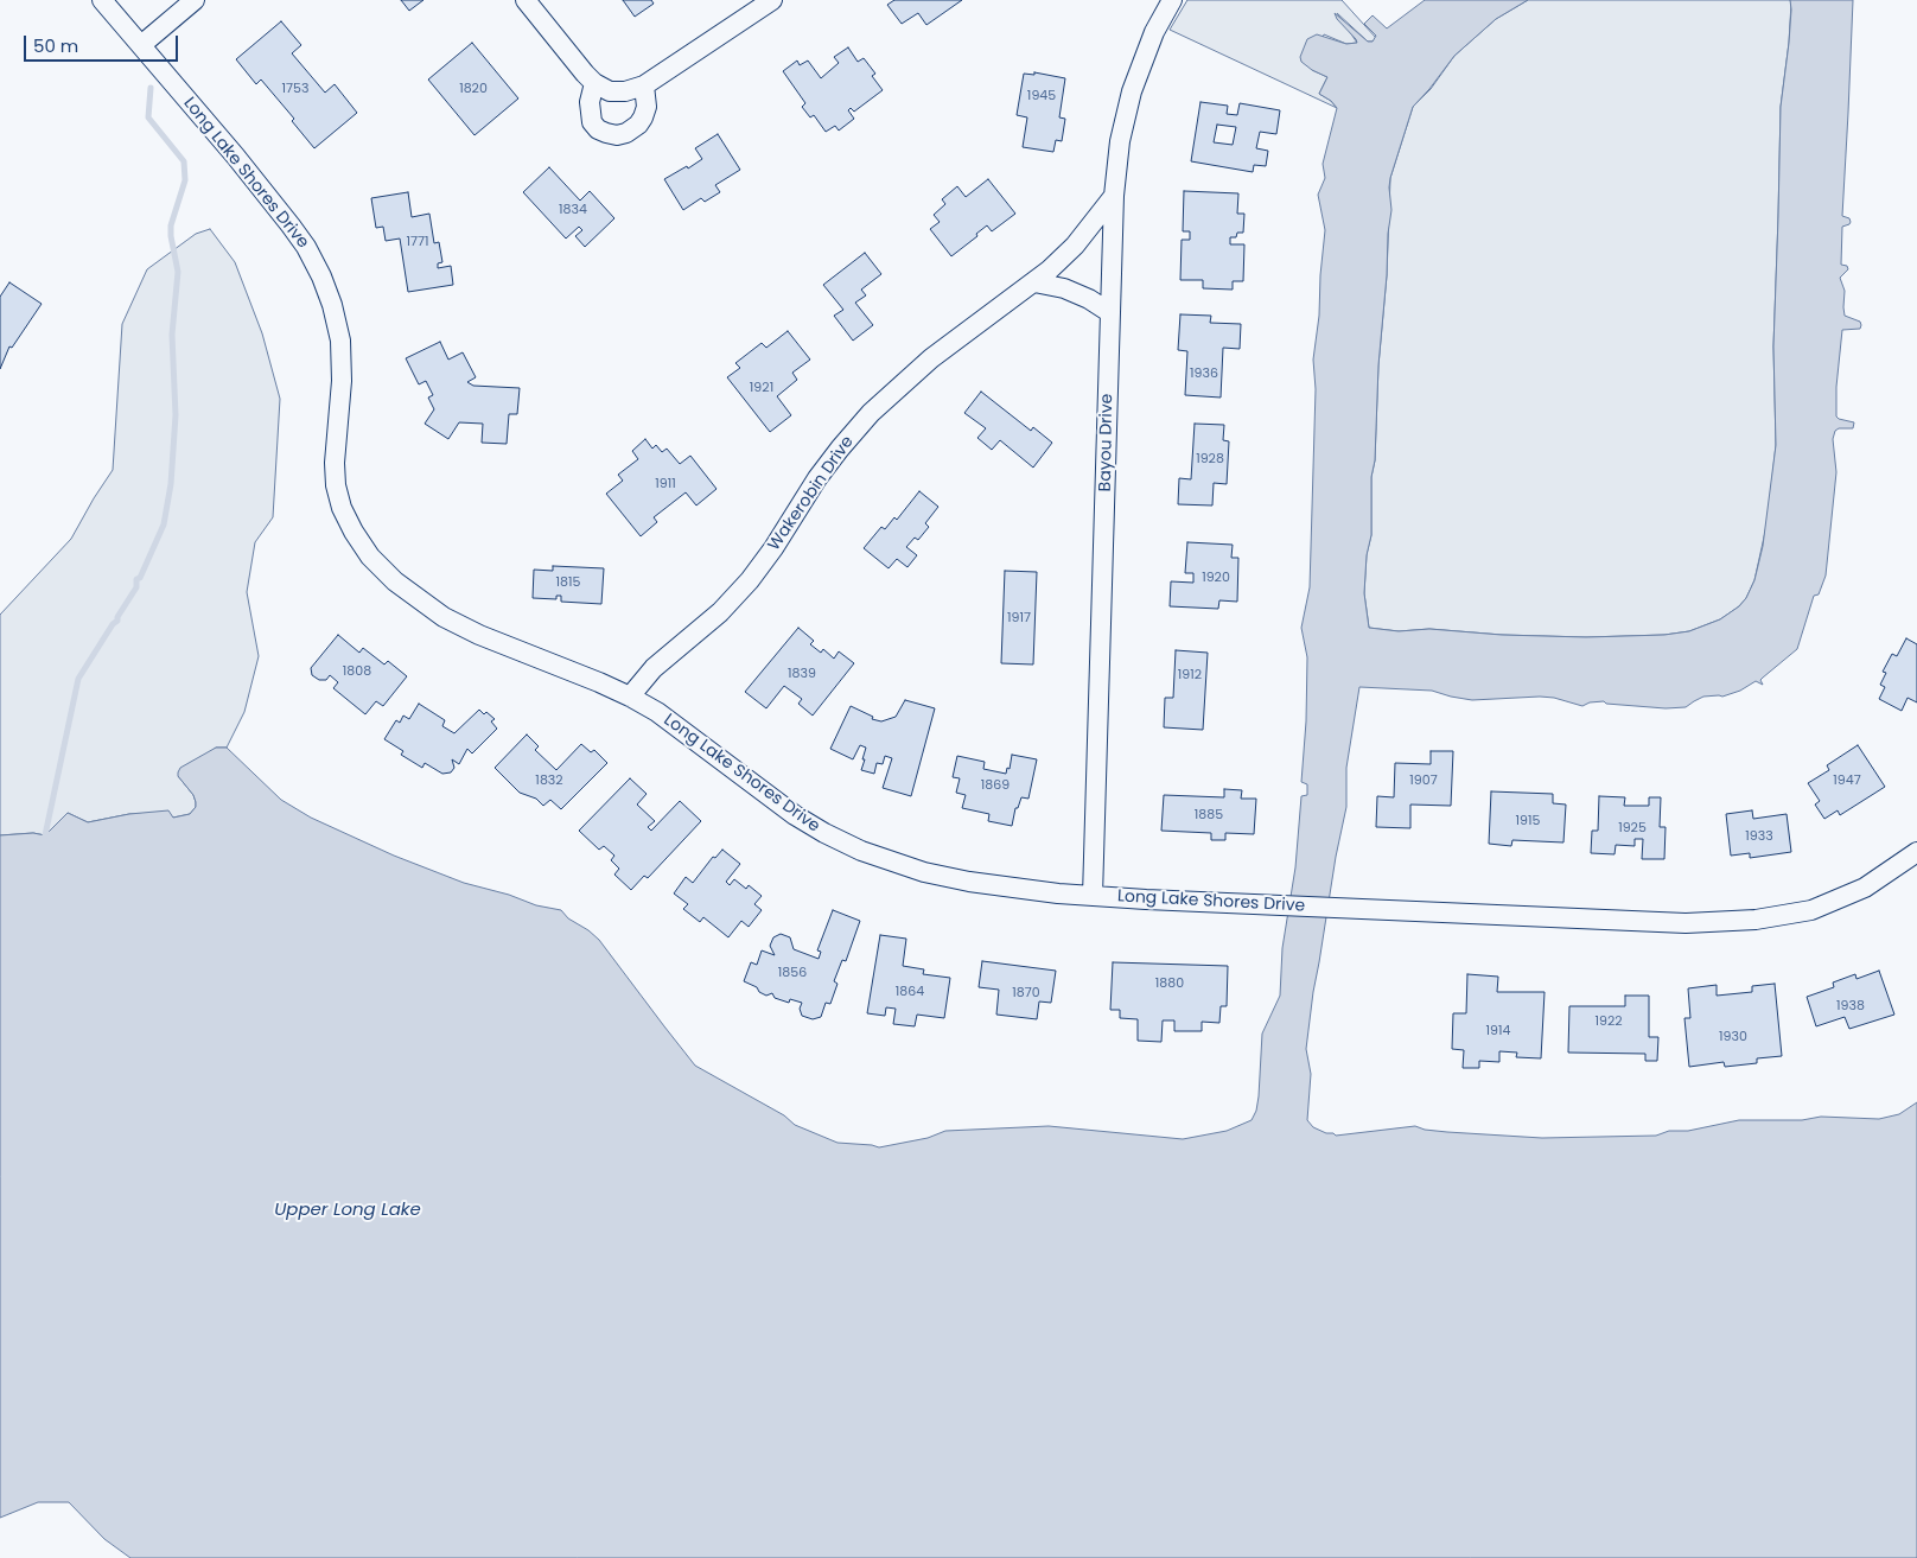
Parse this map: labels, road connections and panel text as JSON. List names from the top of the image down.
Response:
{
  "streets": {
    "street": ["Long Lake Shores Drive", "Bayou Drive", "Wakerobin Drive"]
  },
  "crossings": [
    ["Long Lake Shores Drive", "Bayou Drive"],
    ["Long Lake Shores Drive", "Wakerobin Drive"],
    ["Bayou Drive", "Wakerobin Drive"]
  ],
  "water": ["Upper Long Lake"],
  "house_numbers": [
    "1753",
    "1820",
    "1945",
    "1834",
    "1771",
    "1936",
    "1921",
    "1928",
    "1911",
    "1920",
    "1815",
    "1917",
    "1808",
    "1839",
    "1912",
    "1832",
    "1907",
    "1947",
    "1869",
    "1885",
    "1915",
    "1925",
    "1933",
    "1856",
    "1880",
    "1864",
    "1870",
    "1938",
    "1922",
    "1914",
    "1930"
  ],
  "scale_bar": "50 m"
}
